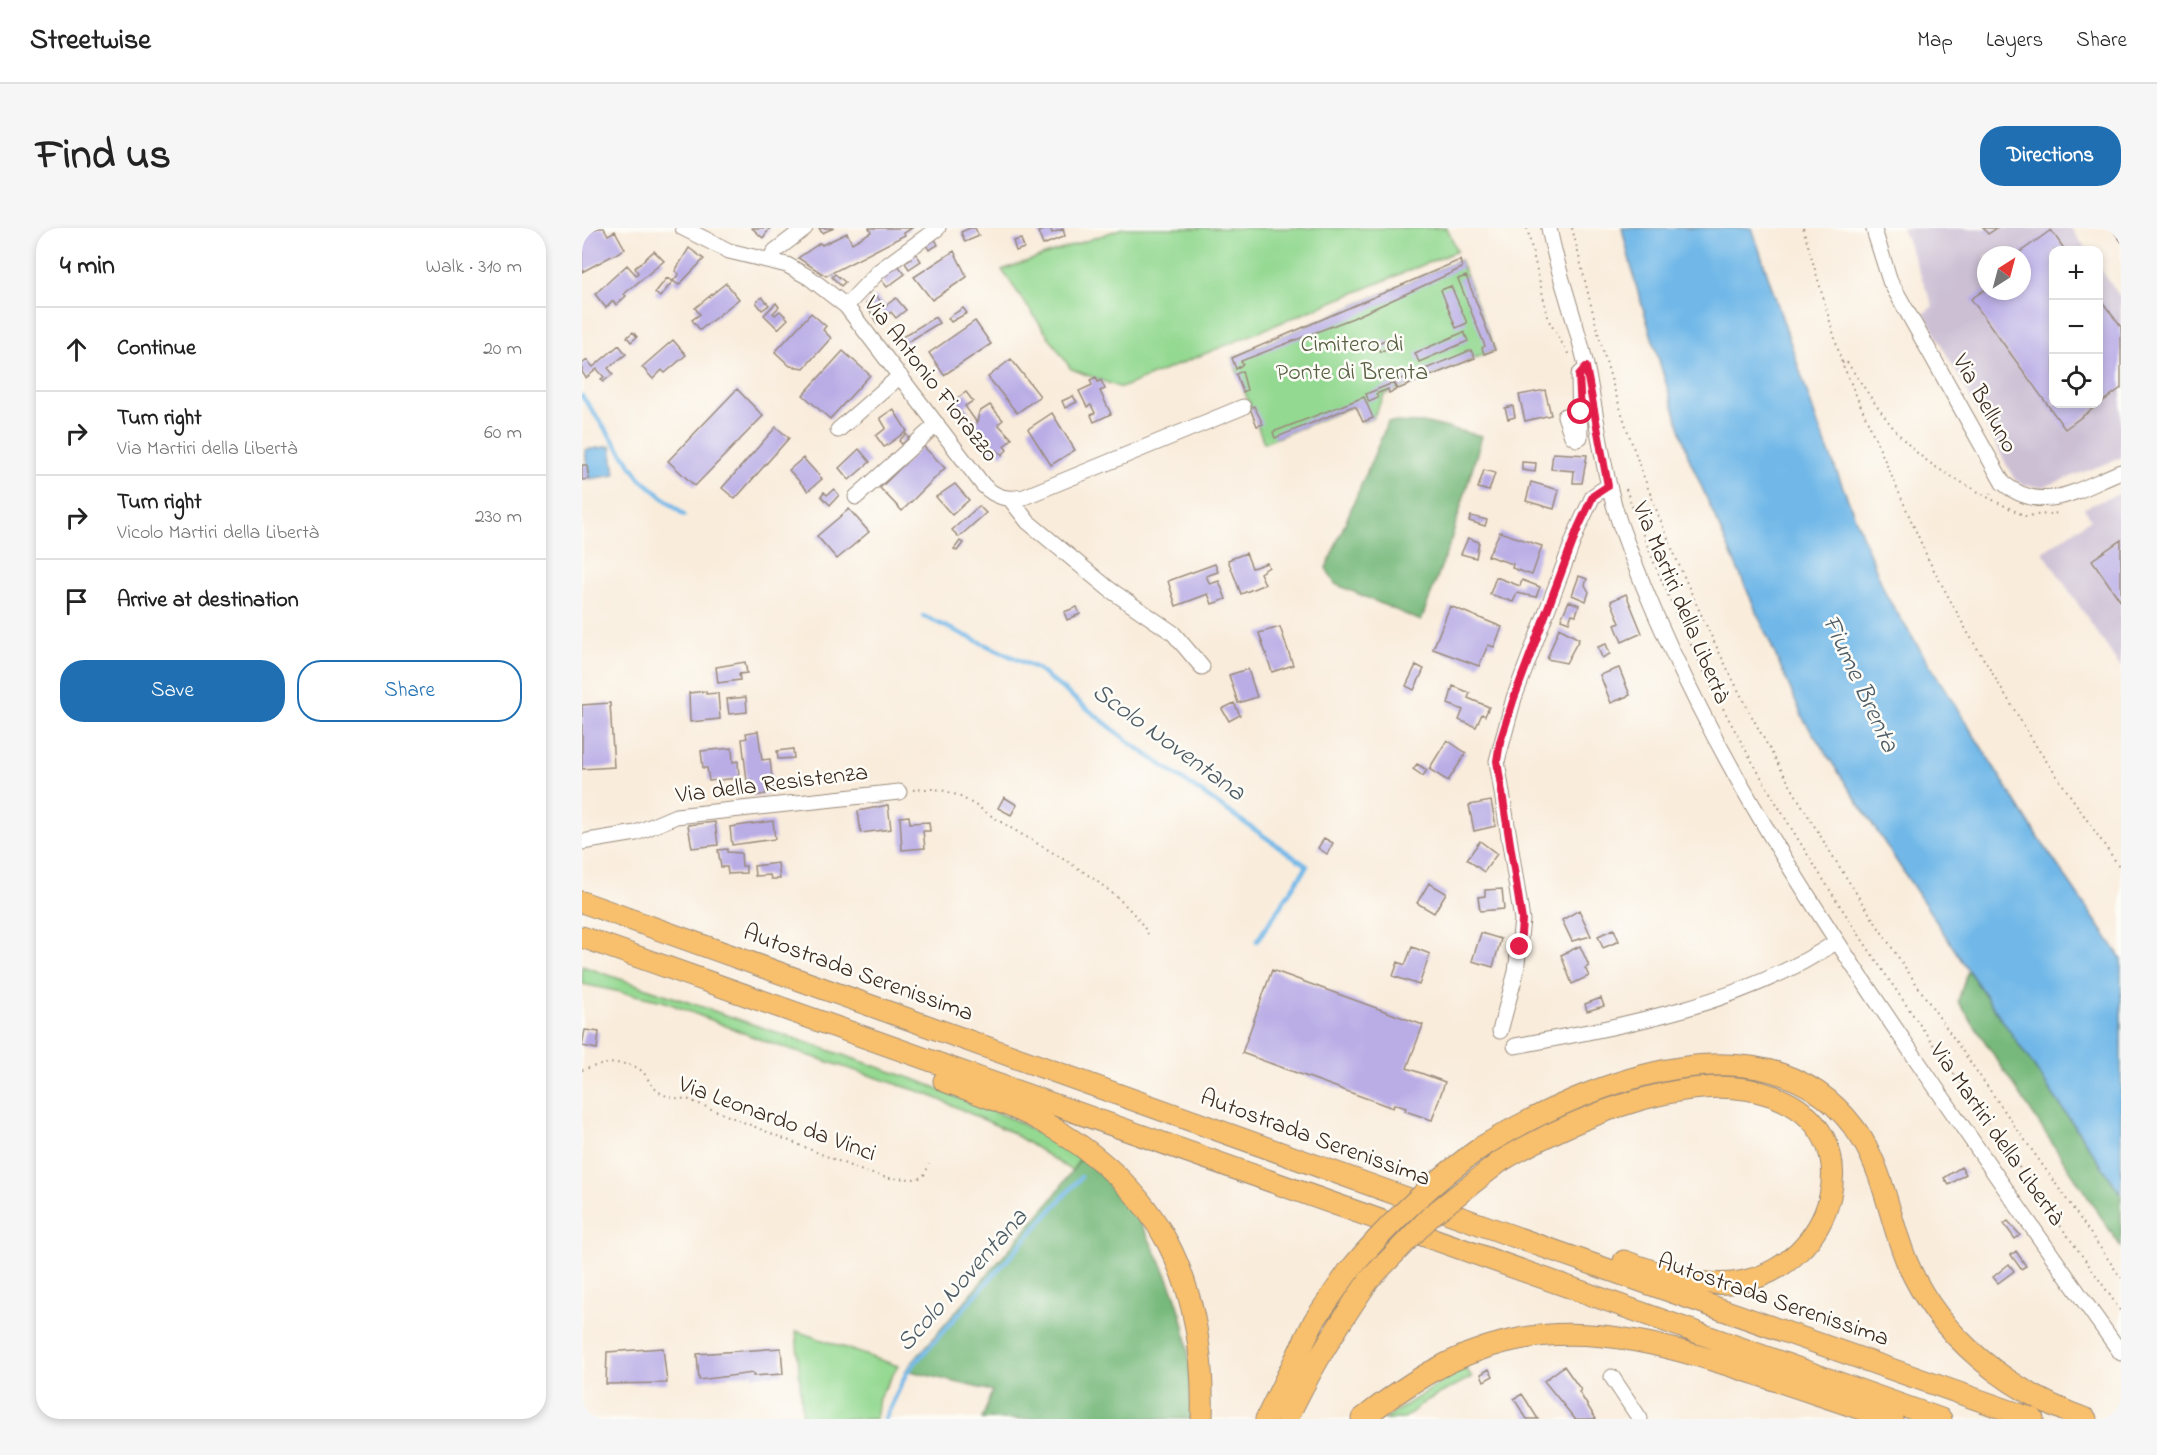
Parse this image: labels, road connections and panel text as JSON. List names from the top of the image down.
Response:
{
  "streets": {
    "highway": ["Autostrada Serenissima"],
    "street": [
      "Via Antonio Fiorazzo",
      "Via Belluno",
      "Via Martiri della Libertà",
      "Via della Resistenza"
    ],
    "path": ["Via Leonardo da Vinci"]
  },
  "water": ["Fiume Brenta", "Scolo Noventana"],
  "parks": ["Cimitero di Ponte di Brenta"],
  "north": "top right",
  "page": {
    "header": "Streetwise",
    "nav": ["Map", "Layers", "Share"],
    "title": "Find us",
    "buttons": [
      "Directions",
      ["Save", "Share"]
    ],
    "heading": ["4 min", "Walk · 310 m"],
    "map_buttons": ["+", "−"],
    "list": [
      ["Continue", "20 m"],
      ["Turn right", "Via Martiri della Libertà", "60 m"],
      ["Turn right", "Vicolo Martiri della Libertà", "230 m"],
      "Arrive at destination"
    ]
  }
}
